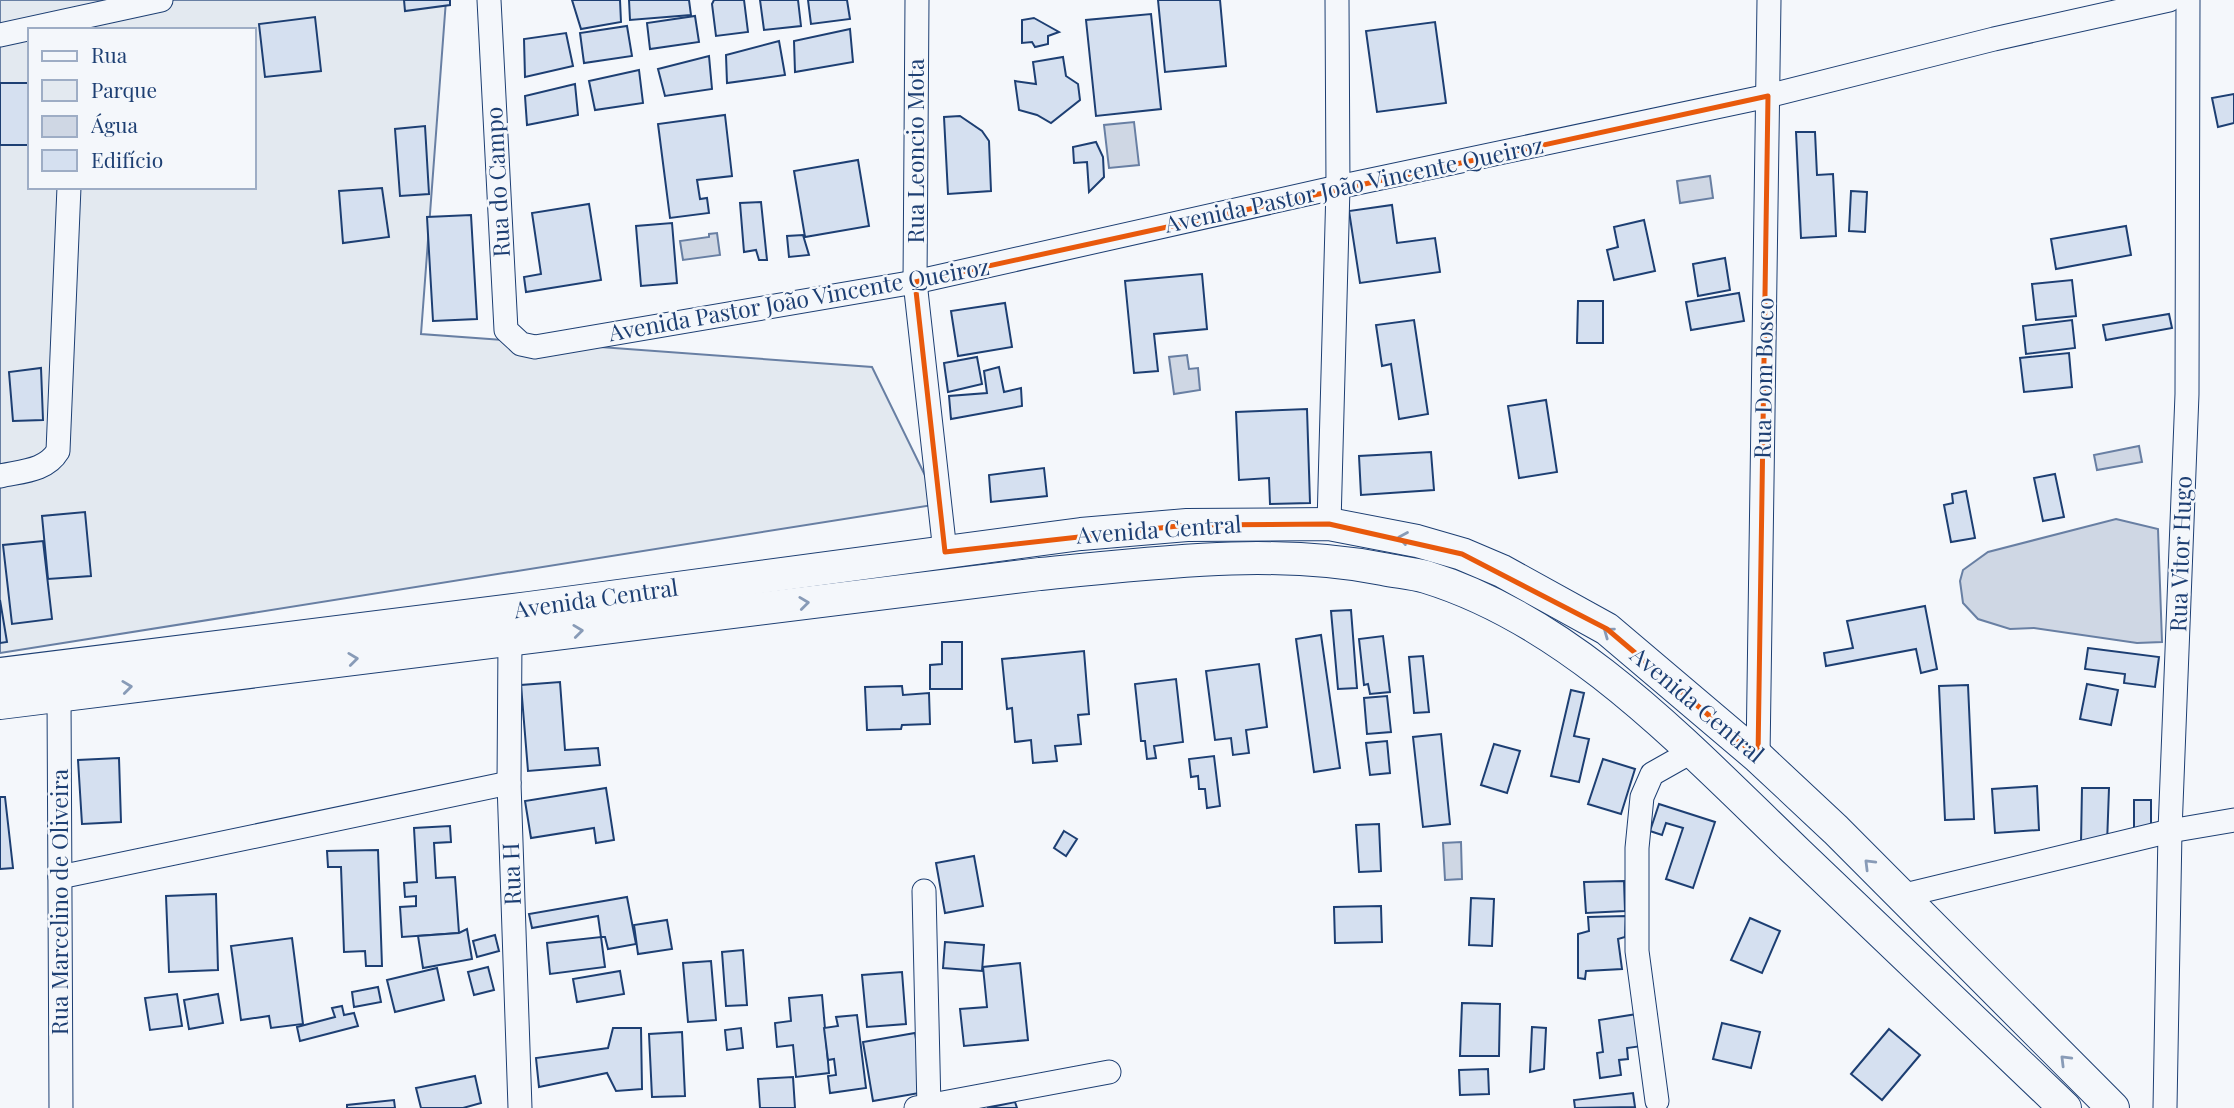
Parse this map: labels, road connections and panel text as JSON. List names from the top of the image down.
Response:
{
  "streets": {
    "main road": ["Avenida Central"],
    "street": [
      "Rua Leoncio Mota",
      "Rua do Campo",
      "Avenida Pastor João Vincente Queiroz",
      "Rua Dom Bosco",
      "Rua Vitor Hugo",
      "Rua H",
      "Rua Marcelino de Oliveira"
    ]
  },
  "crossings": [
    ["Rua Leoncio Mota", "Avenida Pastor João Vincente Queiroz"],
    ["Rua Leoncio Mota", "Avenida Central"],
    ["Rua do Campo", "Avenida Pastor João Vincente Queiroz"],
    ["Avenida Pastor João Vincente Queiroz", "Rua Dom Bosco"],
    ["Rua Dom Bosco", "Avenida Central"],
    ["Avenida Central", "Rua H"],
    ["Avenida Central", "Rua Marcelino de Oliveira"]
  ],
  "legend": [
    "Rua",
    "Parque",
    "Água",
    "Edifício"
  ]
}
